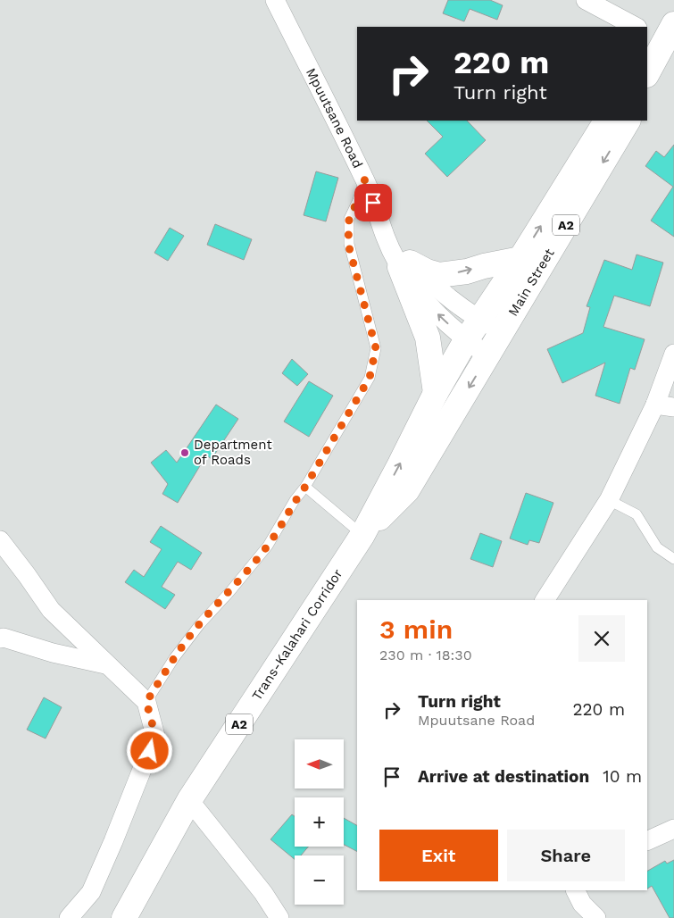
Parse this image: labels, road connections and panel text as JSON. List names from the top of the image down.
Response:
{
  "streets": {
    "highway": ["A2", "Main Street", "Trans-Kalahari Corridor"],
    "street": ["Mpuutsane Road"]
  },
  "crossings": [
    ["Mpuutsane Road", "Main Street"],
    ["Mpuutsane Road", "Trans-Kalahari Corridor"],
    ["Main Street", "Trans-Kalahari Corridor"]
  ],
  "places": ["Department of Roads"],
  "north": "left",
  "page": {
    "turn": ["220 m", "Turn right"],
    "heading": ["3 min", "230 m · 18:30"],
    "list": [
      {
        "name": "Turn right",
        "note": "Mpuutsane Road",
        "value": "220 m"
      },
      {
        "name": "Arrive at destination",
        "value": "10 m"
      }
    ],
    "map_buttons": ["+", "−"],
    "buttons": ["Exit", "Share"]
  }
}
